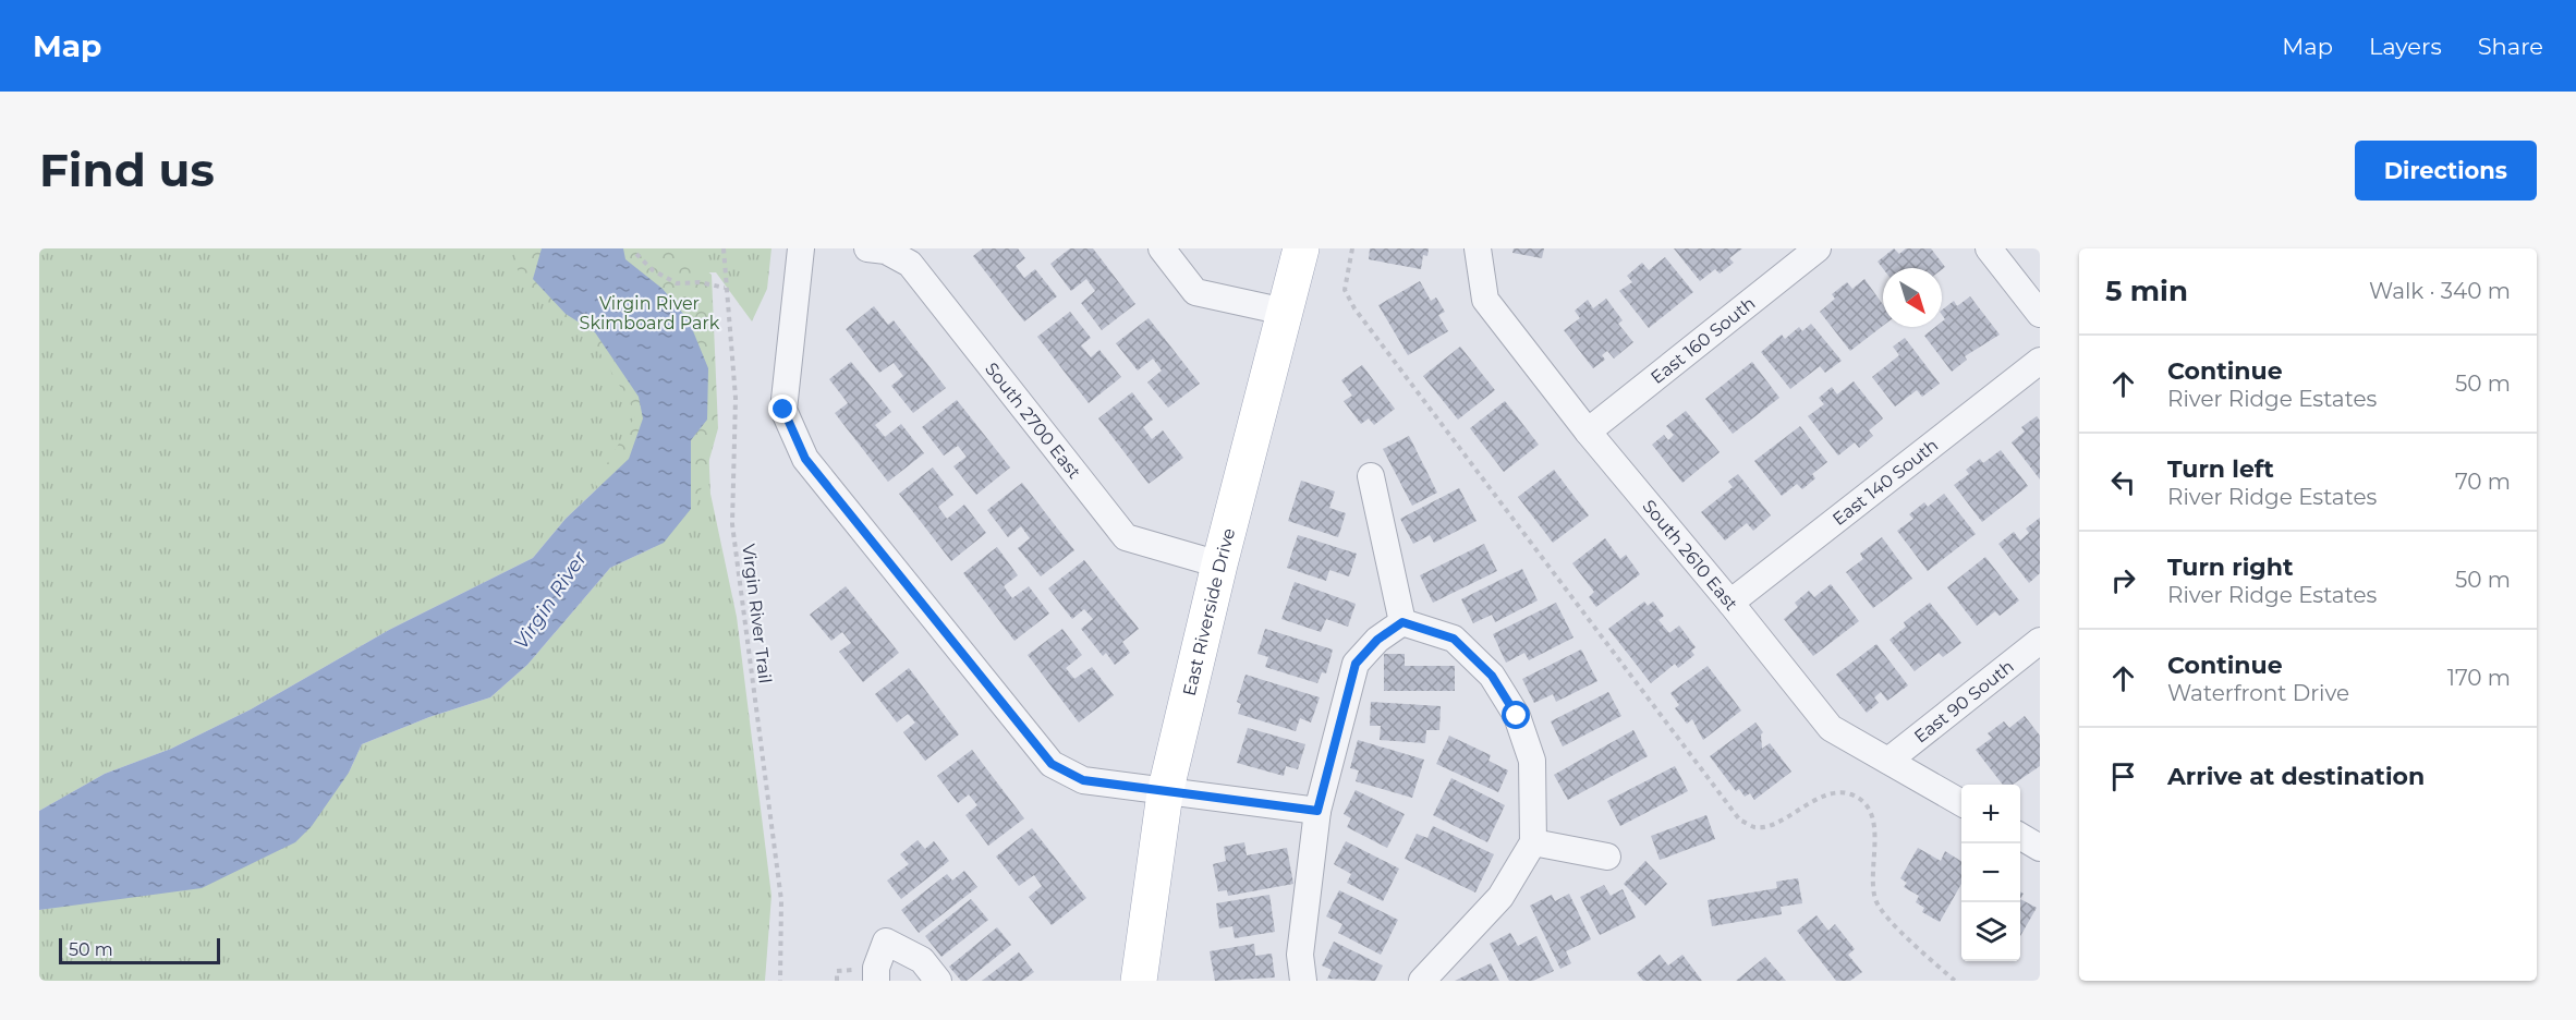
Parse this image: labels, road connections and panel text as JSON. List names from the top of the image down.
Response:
{
  "streets": {
    "main road": ["East Riverside Drive"],
    "street": [
      "East 160 South",
      "South 2700 East",
      "East 140 South",
      "South 2610 East",
      "East 90 South"
    ],
    "path": ["Virgin River Trail"]
  },
  "crossings": [
    ["East 160 South", "South 2610 East"],
    ["South 2700 East", "East Riverside Drive"],
    ["East 140 South", "South 2610 East"],
    ["South 2610 East", "East 90 South"]
  ],
  "water": ["Virgin River"],
  "parks": ["Virgin River Skimboard Park"],
  "scale_bar": "50 m",
  "north": "bottom right",
  "page": {
    "header": "Map",
    "nav": ["Map", "Layers", "Share"],
    "buttons": "Directions",
    "title": "Find us",
    "heading": ["5 min", "Walk · 340 m"],
    "list": [
      ["Continue", "River Ridge Estates", "50 m"],
      ["Turn left", "River Ridge Estates", "70 m"],
      ["Turn right", "River Ridge Estates", "50 m"],
      ["Continue", "Waterfront Drive", "170 m"],
      "Arrive at destination"
    ],
    "map_buttons": ["+", "−"],
    "scale": "50 m"
  }
}
